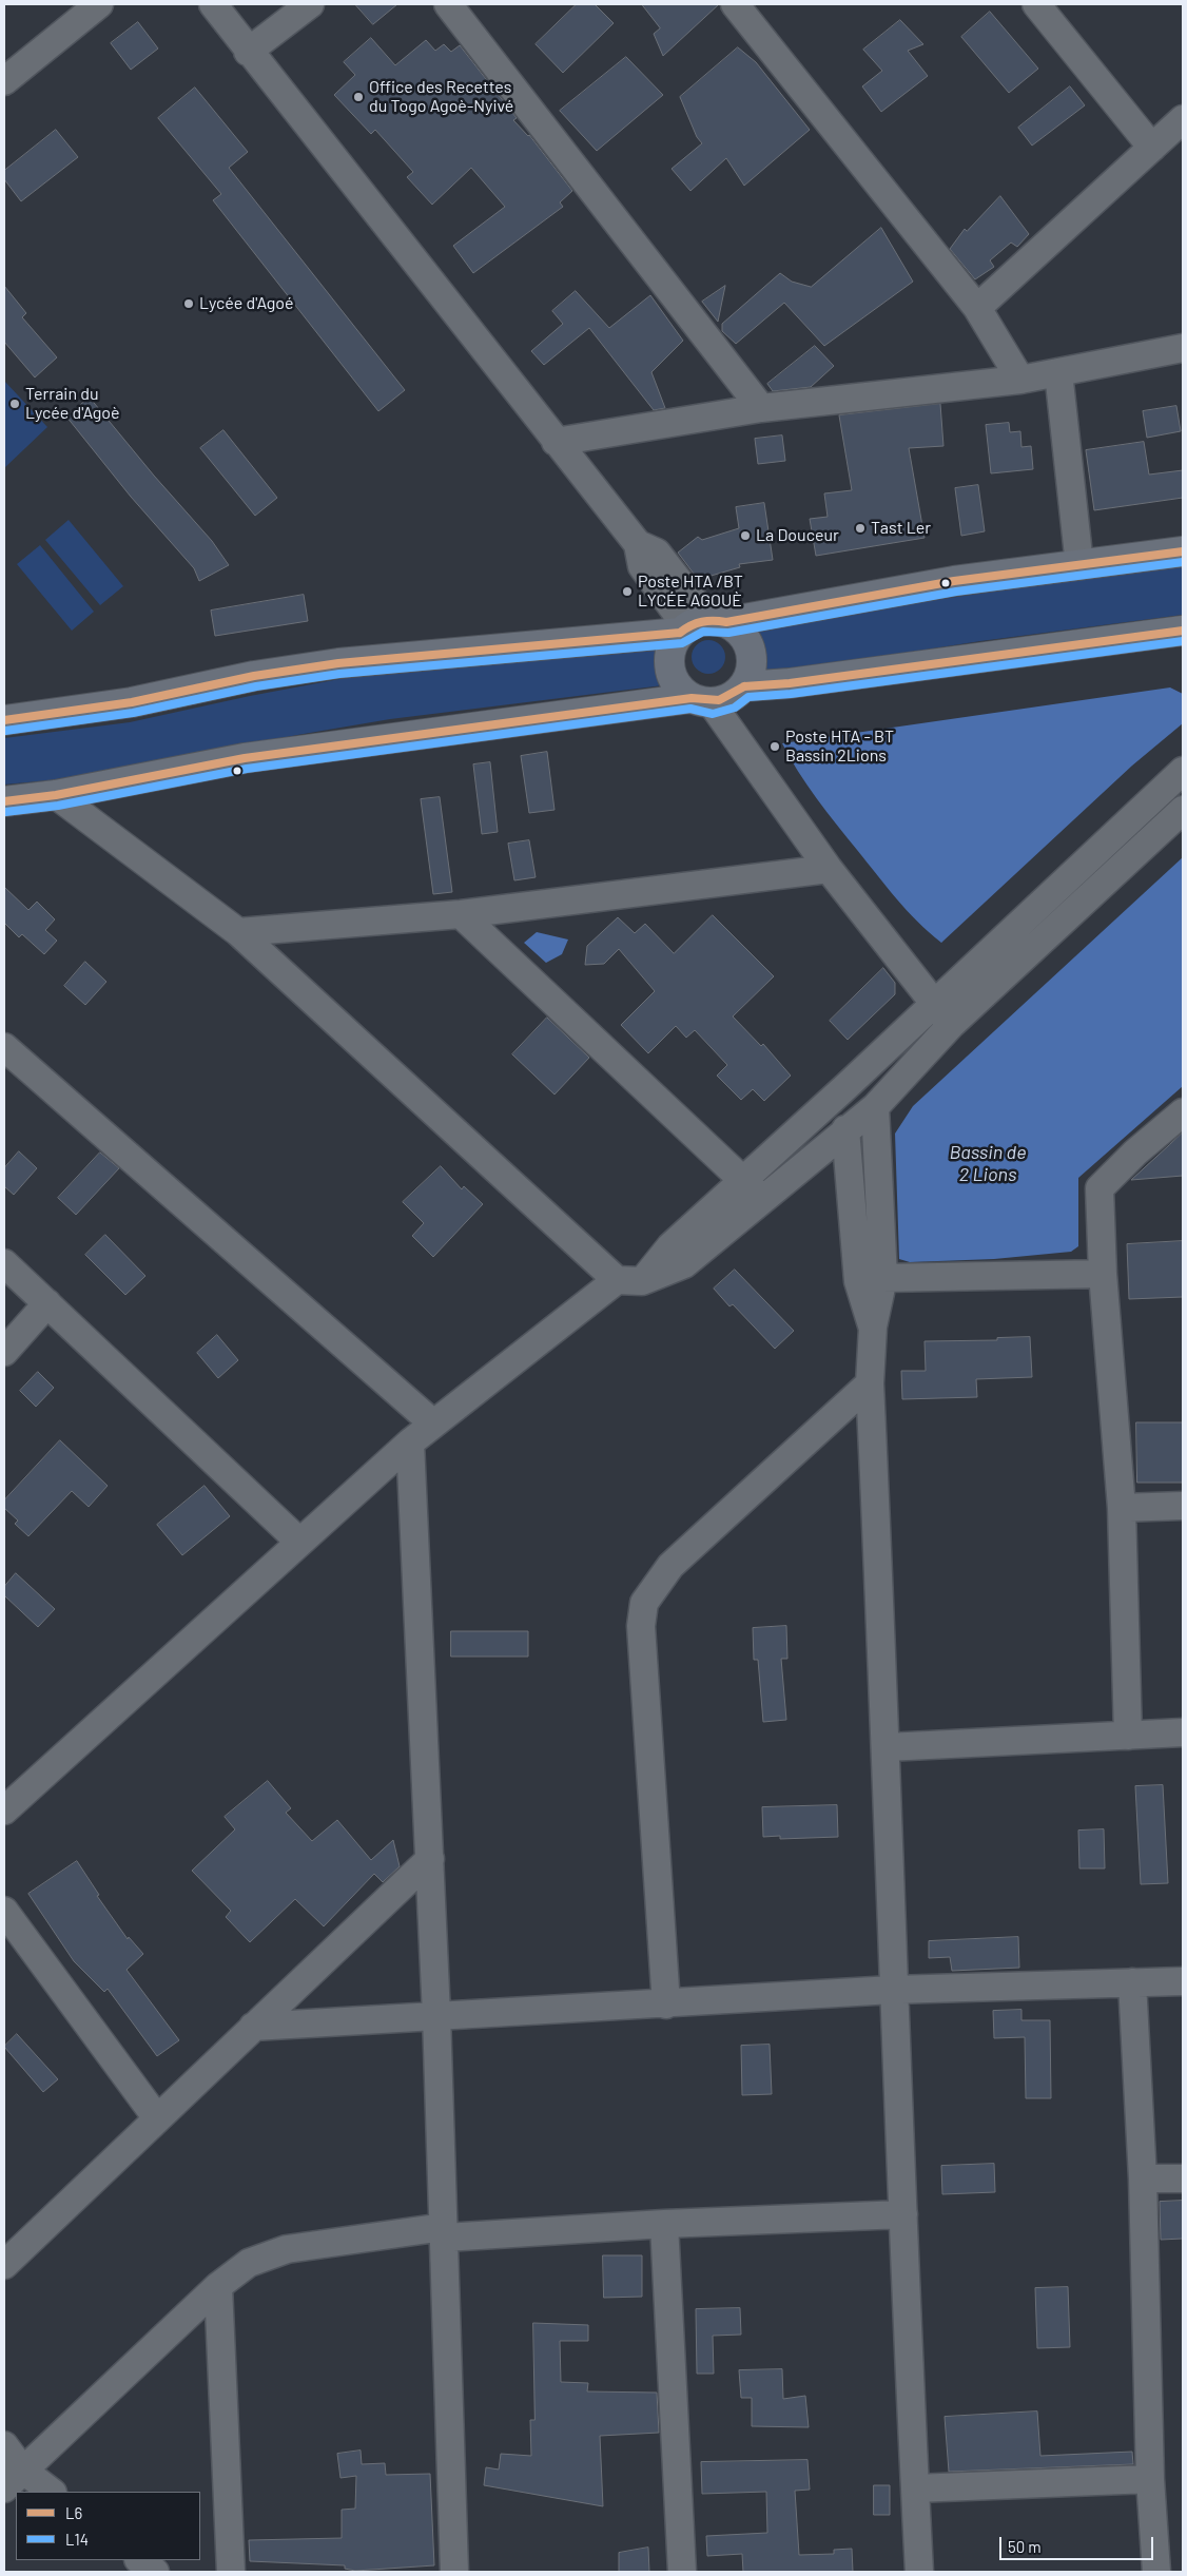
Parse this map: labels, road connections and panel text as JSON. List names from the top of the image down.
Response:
{
  "water": ["Bassin de 2 Lions"],
  "places": [
    "Office des Recettes du Togo Agoè-Nyivé",
    "Lycée d'Agoé",
    "Terrain du Lycée d'Agoè",
    "Tast Ler",
    "La Douceur",
    "Poste HTA /BT LYCÉE AGOUÈ",
    "Poste HTA - BT Bassin 2Lions"
  ],
  "lines": ["transit line L6", "transit line L14"],
  "legend": ["L6", "L14"],
  "scale_bar": "50 m"
}
